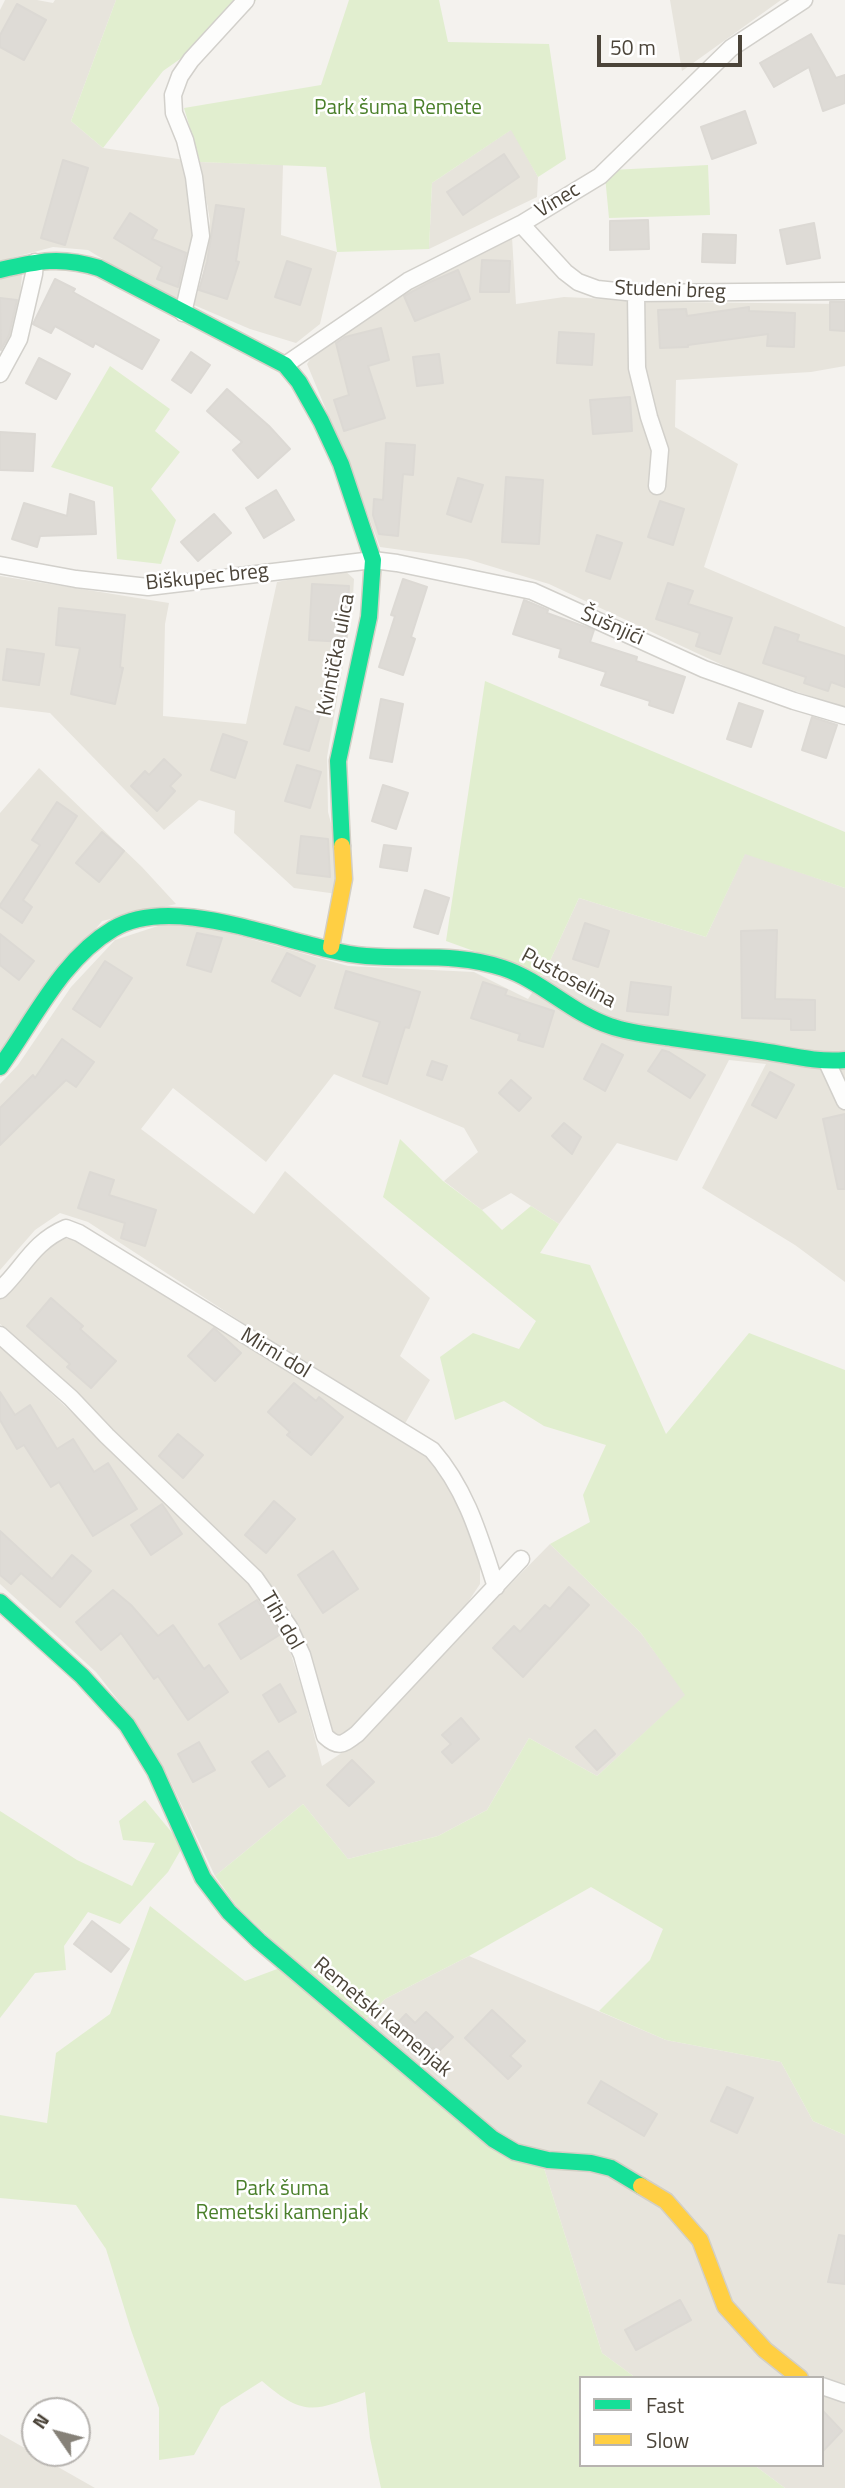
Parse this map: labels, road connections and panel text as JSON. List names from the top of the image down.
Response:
{
  "streets": {
    "street": [
      "Vinec",
      "Studeni breg",
      "Biškupec breg",
      "Šušnjići",
      "Kvintička ulica",
      "Pustoselina",
      "Mirni dol",
      "Tihi dol",
      "Remetski kamenjak"
    ]
  },
  "crossings": [
    ["Vinec", "Studeni breg"],
    ["Vinec", "Kvintička ulica"],
    ["Biškupec breg", "Šušnjići"],
    ["Biškupec breg", "Kvintička ulica"],
    ["Šušnjići", "Kvintička ulica"],
    ["Kvintička ulica", "Pustoselina"],
    ["Mirni dol", "Tihi dol"]
  ],
  "parks": ["Park šuma Remete", "Park šuma Remetski kamenjak"],
  "legend": ["Fast", "Slow"],
  "scale_bar": "50 m",
  "north": "top left"
}
